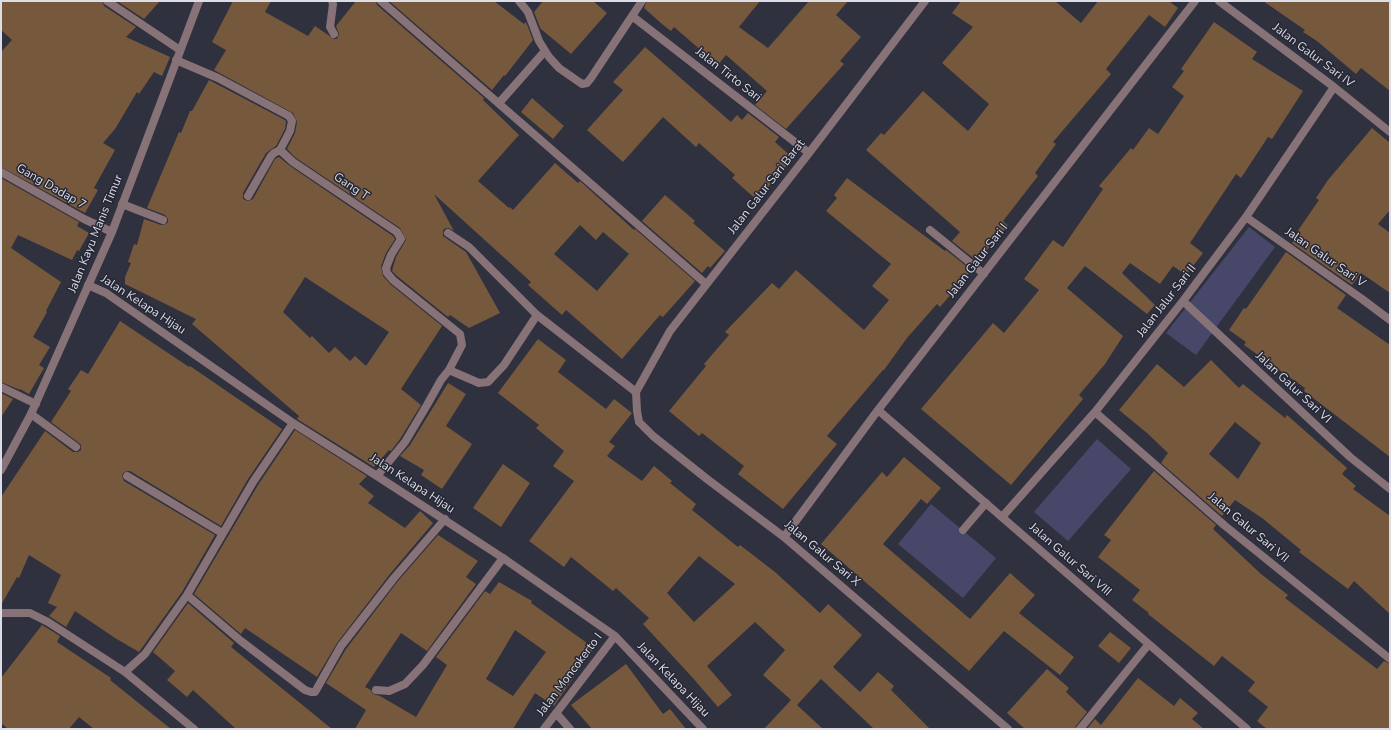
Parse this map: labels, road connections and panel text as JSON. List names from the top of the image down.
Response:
{
  "streets": {
    "street": [
      "Jalan Galur Sari IV",
      "Jalan Tirto Sari",
      "Gang Dadap 7",
      "Gang T",
      "Jalan Galur Sari Barat",
      "Jalan Kayu Manis Timur",
      "Jalan Galur Sari V",
      "Jalan Galur Sari I",
      "Jalan Jalur Sari II",
      "Jalan Kelapa Hijau",
      "Jalan Galur Sari VI",
      "Jalan Galur Sari VII",
      "Jalan Galur Sari X",
      "Jalan Galur Sari VIII",
      "Jalan Moncokerto I"
    ]
  },
  "crossings": [
    ["Jalan Galur Sari IV", "Jalan Jalur Sari II"],
    ["Jalan Tirto Sari", "Jalan Galur Sari Barat"],
    ["Gang Dadap 7", "Jalan Kayu Manis Timur"],
    ["Jalan Galur Sari Barat", "Jalan Galur Sari X"],
    ["Jalan Kayu Manis Timur", "Jalan Kelapa Hijau"],
    ["Jalan Galur Sari V", "Jalan Jalur Sari II"],
    ["Jalan Galur Sari I", "Jalan Galur Sari X"],
    ["Jalan Galur Sari I", "Jalan Galur Sari VIII"],
    ["Jalan Jalur Sari II", "Jalan Galur Sari VI"],
    ["Jalan Jalur Sari II", "Jalan Galur Sari VII"],
    ["Jalan Jalur Sari II", "Jalan Galur Sari VIII"],
    ["Jalan Kelapa Hijau", "Jalan Moncokerto I"]
  ]
}
